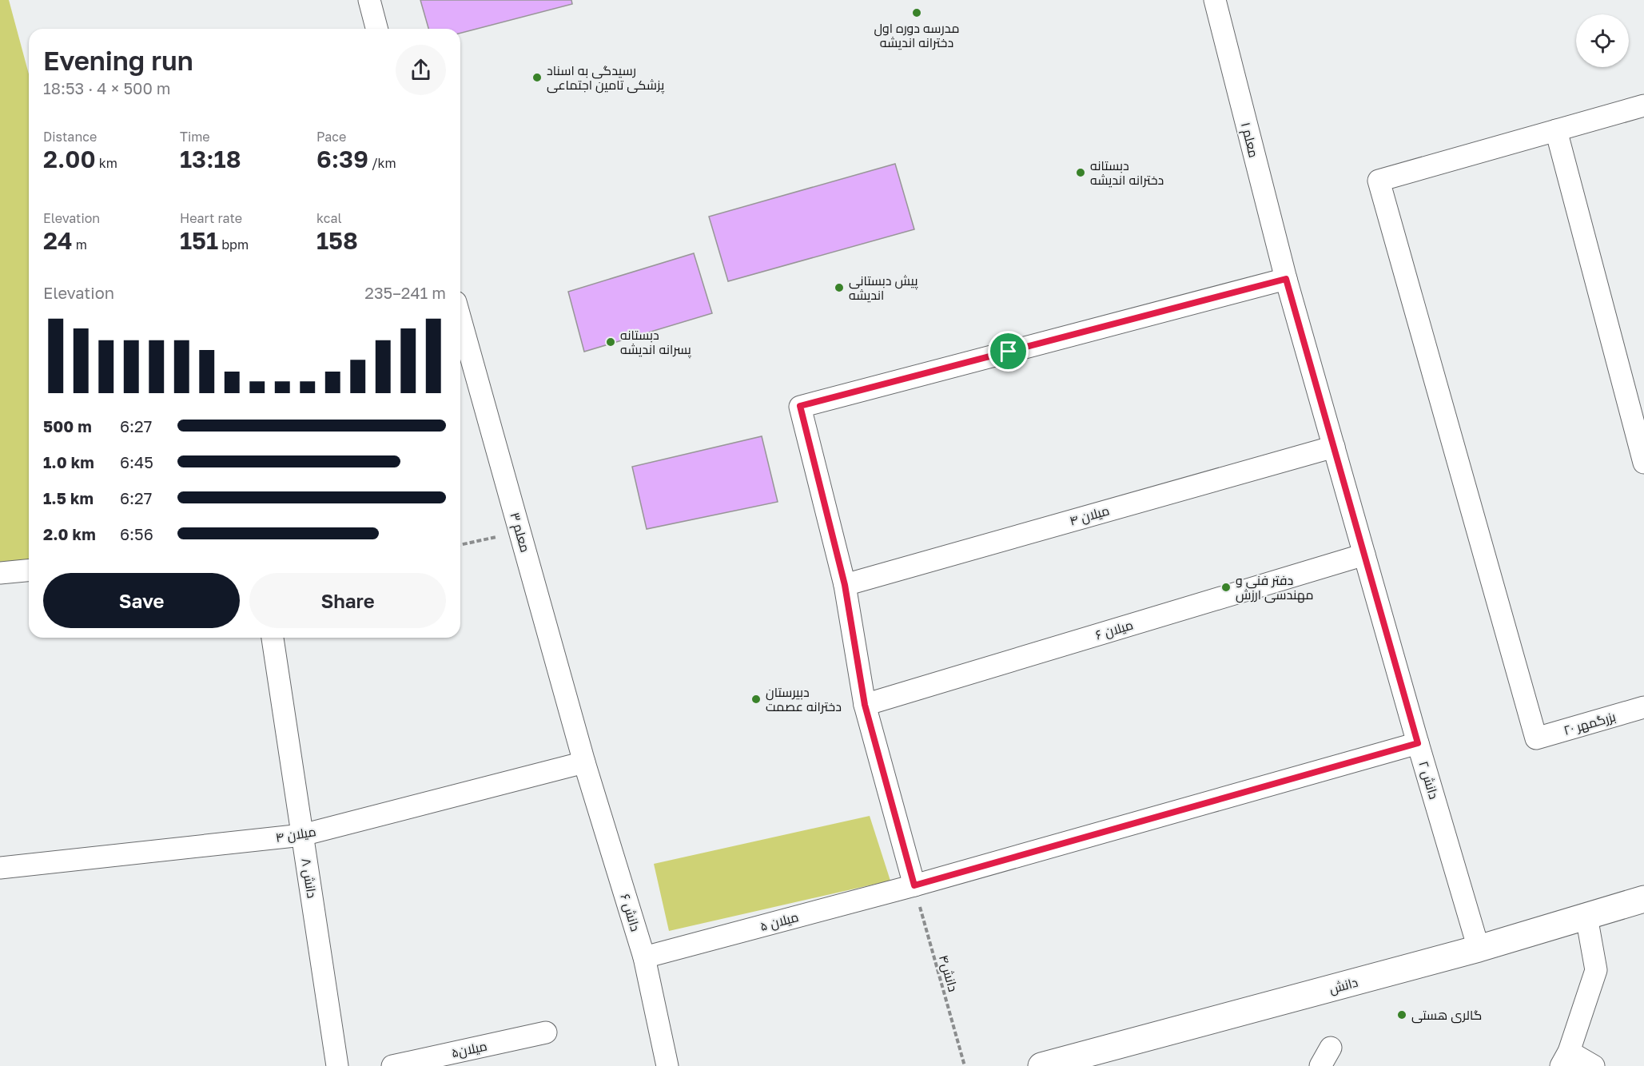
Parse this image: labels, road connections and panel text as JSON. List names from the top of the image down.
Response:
{
  "streets": {
    "street": [
      "معلم ۱",
      "میلان ۴",
      "معلم ۳",
      "میلان ۶",
      "بزرگمهر ۲۰",
      "دانش ۲",
      "دانش ۸",
      "دانش ۶",
      "میلان ۵",
      "دانش",
      "میلان۵"
    ],
    "path": ["دانش۴"]
  },
  "crossings": [
    ["معلم ۱", "دانش ۲"],
    ["میلان ۴", "معلم ۳"],
    ["میلان ۴", "دانش ۲"],
    ["میلان ۴", "دانش ۸"],
    ["میلان ۴", "دانش ۶"],
    ["معلم ۳", "دانش ۶"],
    ["میلان ۶", "دانش ۲"],
    ["دانش ۲", "میلان ۵"],
    ["دانش ۲", "دانش"],
    ["دانش ۶", "میلان ۵"],
    ["میلان ۵", "دانش۴"]
  ],
  "places": [
    "مدرسه دوره اول دخترانه اندیشه",
    "رسیدگی به اسناد پزشکی تامین اجتماعی",
    "دبستانه دخترانه اندیشه",
    "پیش دبستانی اندیشه",
    "دبستانه پسرانه اندیشه",
    "دفتر فنی و مهندسی ارزش",
    "دبیرستان دخترانه عصمت",
    "گالری هستی"
  ],
  "page": {
    "heading": ["Evening run", "18:53 · 4 × 500 m"],
    "stats": [
      ["Distance", "2.00 km"],
      ["Time", "13:18"],
      ["Pace", "6:39 /km"],
      ["Elevation", "24 m"],
      ["Heart rate", "151 bpm"],
      ["kcal", "158"]
    ],
    "chart": ["Elevation", "235–241 m"],
    "list": [
      {
        "name": "500 m",
        "note": "6:27"
      },
      {
        "name": "1.0 km",
        "note": "6:45"
      },
      {
        "name": "1.5 km",
        "note": "6:27"
      },
      {
        "name": "2.0 km",
        "note": "6:56"
      }
    ],
    "buttons": ["Save", "Share"]
  }
}
